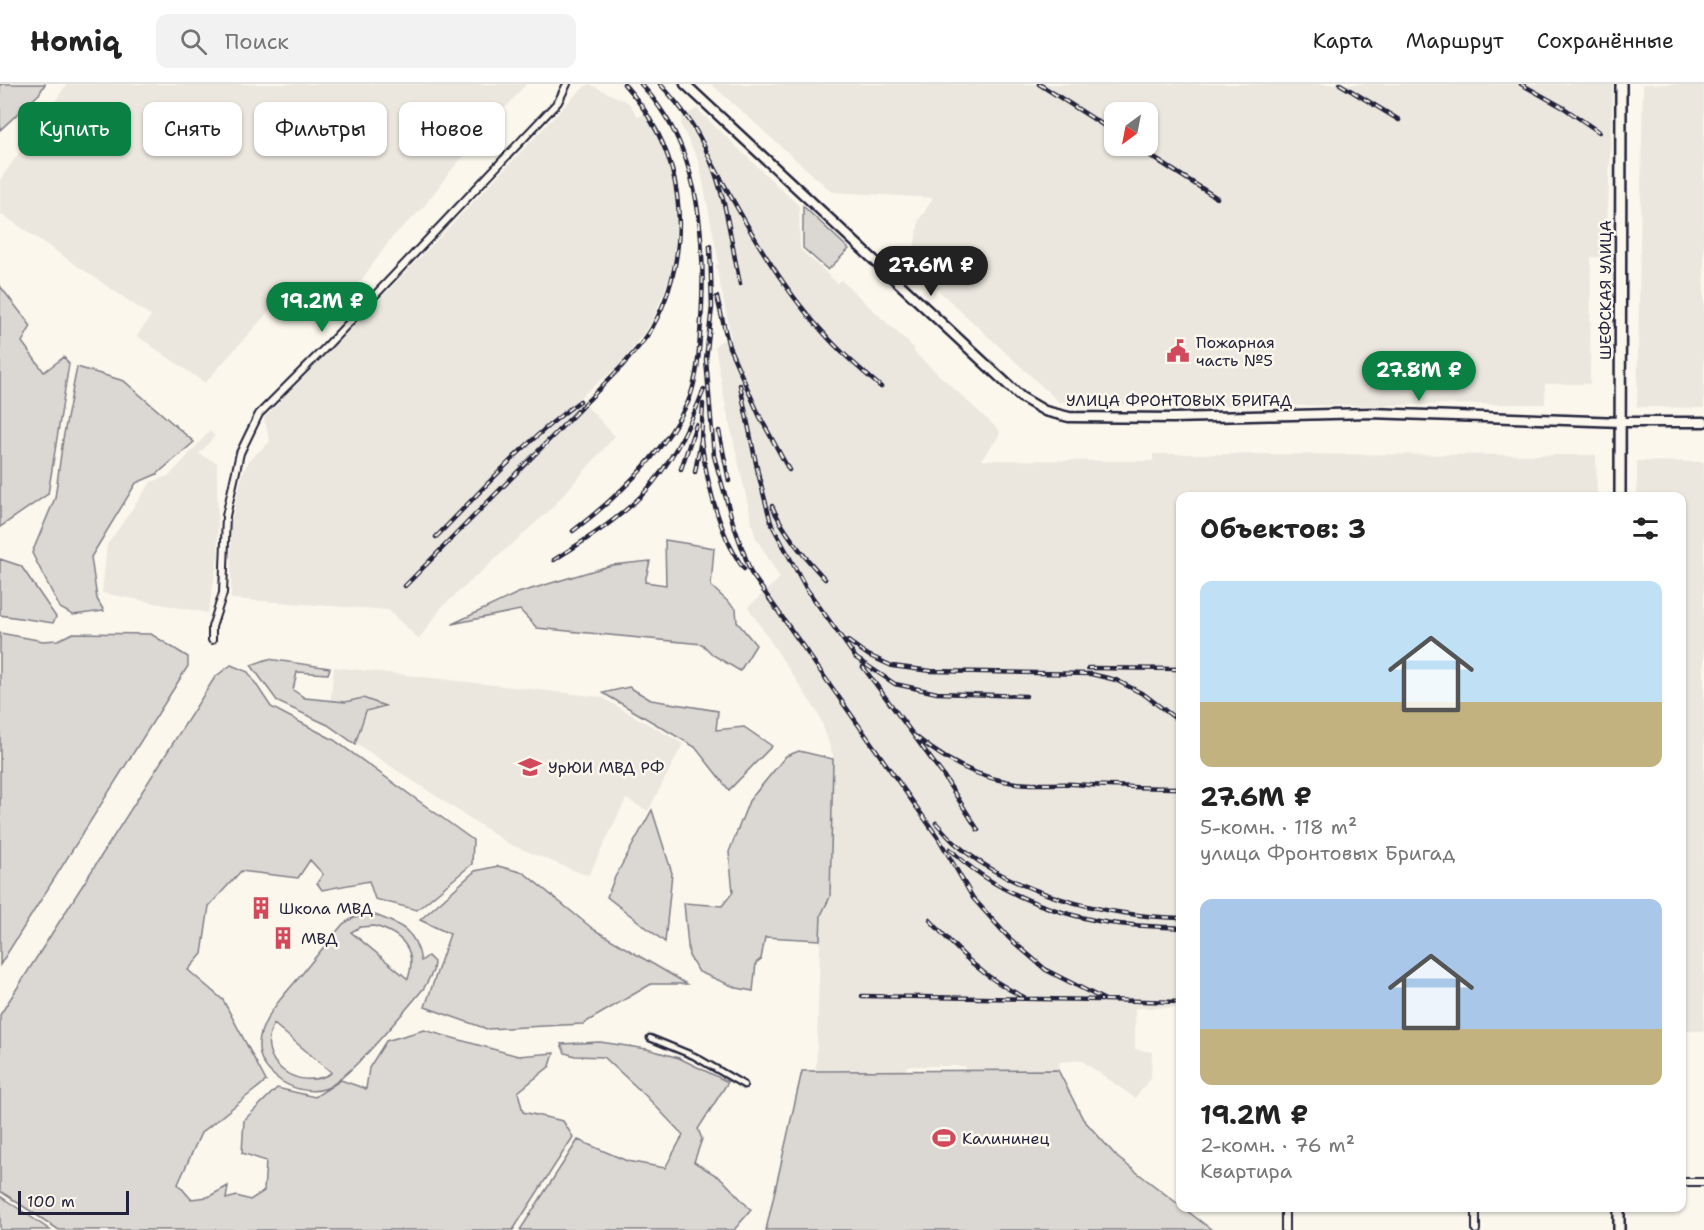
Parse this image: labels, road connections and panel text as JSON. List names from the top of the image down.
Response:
{
  "streets": {
    "main road": ["ШЕФСКАЯ УЛИЦА", "УЛИЦА ФРОНТОВЫХ БРИГАД"]
  },
  "crossings": [
    ["ШЕФСКАЯ УЛИЦА", "УЛИЦА ФРОНТОВЫХ БРИГАД"]
  ],
  "places": {
    "public building": ["Пожарная часть №5"],
    "school or university": ["УрЮИ МВД РФ"],
    "building": ["Школа МВД", "МВД"],
    "sports": ["Калининец"]
  },
  "scale_bar": "100 m",
  "north": "bottom left",
  "page": {
    "header": "Homiq",
    "search": "Поиск",
    "nav": ["Карта", "Маршрут", "Сохранённые"],
    "chip": [
      "Купить",
      "Снять",
      "Фильтры",
      "Новое"
    ],
    "price": ["27.6M ₽", "19.2M ₽", "27.8M ₽"],
    "heading": "Объектов: 3",
    "list": [
      {
        "name": "27.6M ₽",
        "note": "5-комн. · 118 m² · улица Фронтовых Бригад"
      },
      {
        "name": "19.2M ₽",
        "note": "2-комн. · 76 m² · Квартира"
      }
    ],
    "scale": "100 m"
  }
}
